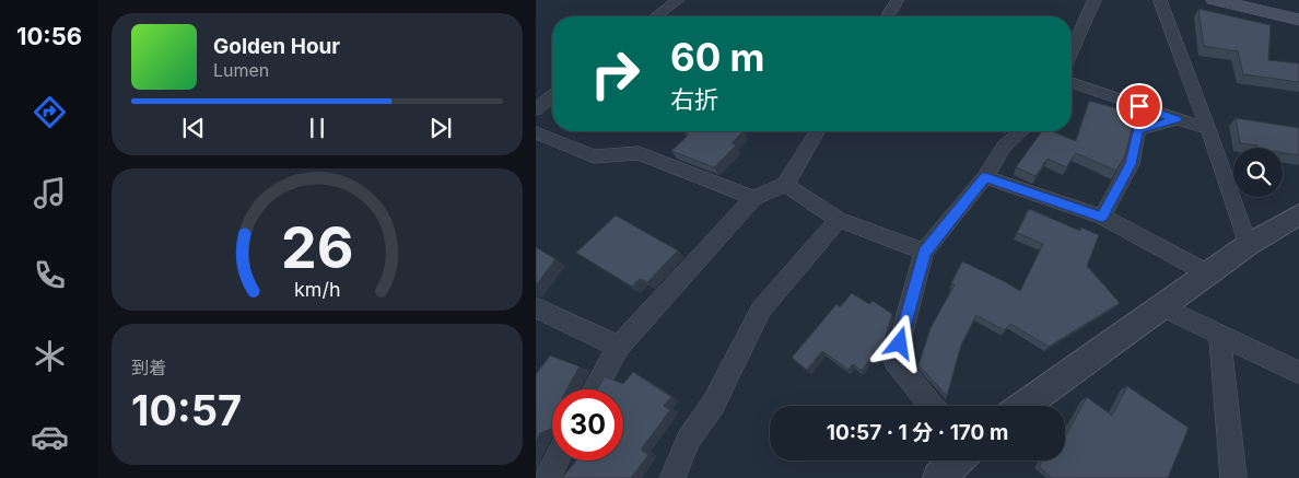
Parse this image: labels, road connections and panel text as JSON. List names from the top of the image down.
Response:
{
  "page": {
    "tabs": "10:56",
    "turn": ["60 m", "右折"],
    "song": ["Golden Hour", "Lumen"],
    "tile": ["到着", "10:57"],
    "limit": "30",
    "trip": "10:57 · 1 分 · 170 m",
    "gauge": ["26", "km/h"]
  }
}
